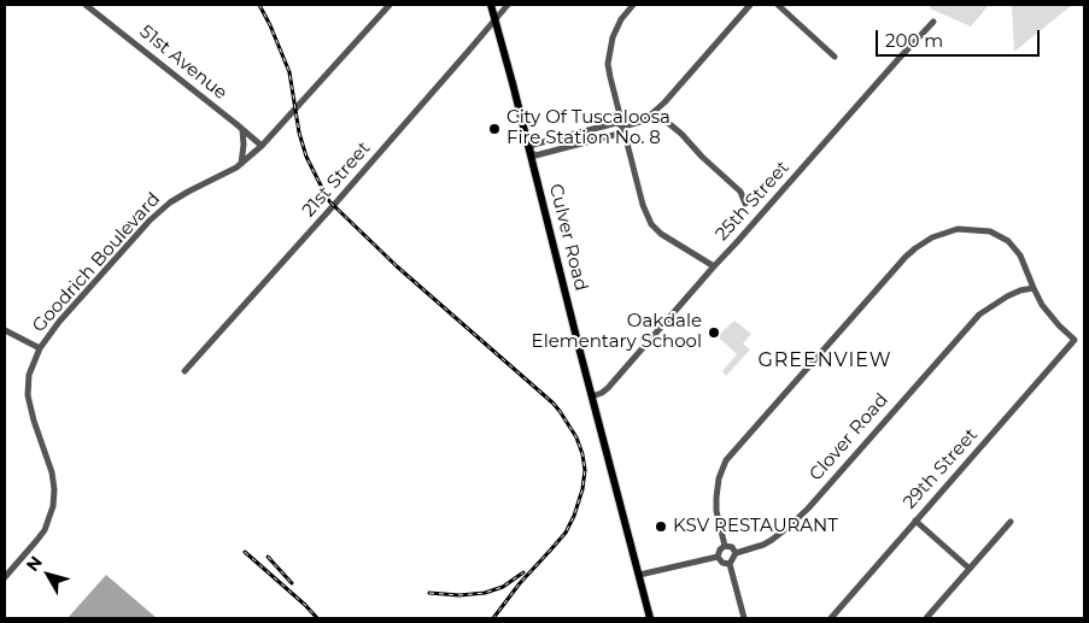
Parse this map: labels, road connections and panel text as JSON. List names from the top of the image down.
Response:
{
  "streets": {
    "main road": ["Culver Road"],
    "street": [
      "51st Avenue",
      "21st Street",
      "25th Street",
      "Goodrich Boulevard",
      "Clover Road",
      "29th Street"
    ]
  },
  "crossings": [
    ["51st Avenue", "Goodrich Boulevard"],
    ["21st Street", "Culver Road"],
    ["25th Street", "Culver Road"],
    ["Clover Road", "29th Street"]
  ],
  "districts": ["GREENVIEW"],
  "places": ["City Of Tuscaloosa Fire Station No. 8", "Oakdale Elementary School", "KSV RESTAURANT"],
  "scale_bar": "200 m",
  "north": "top left"
}
